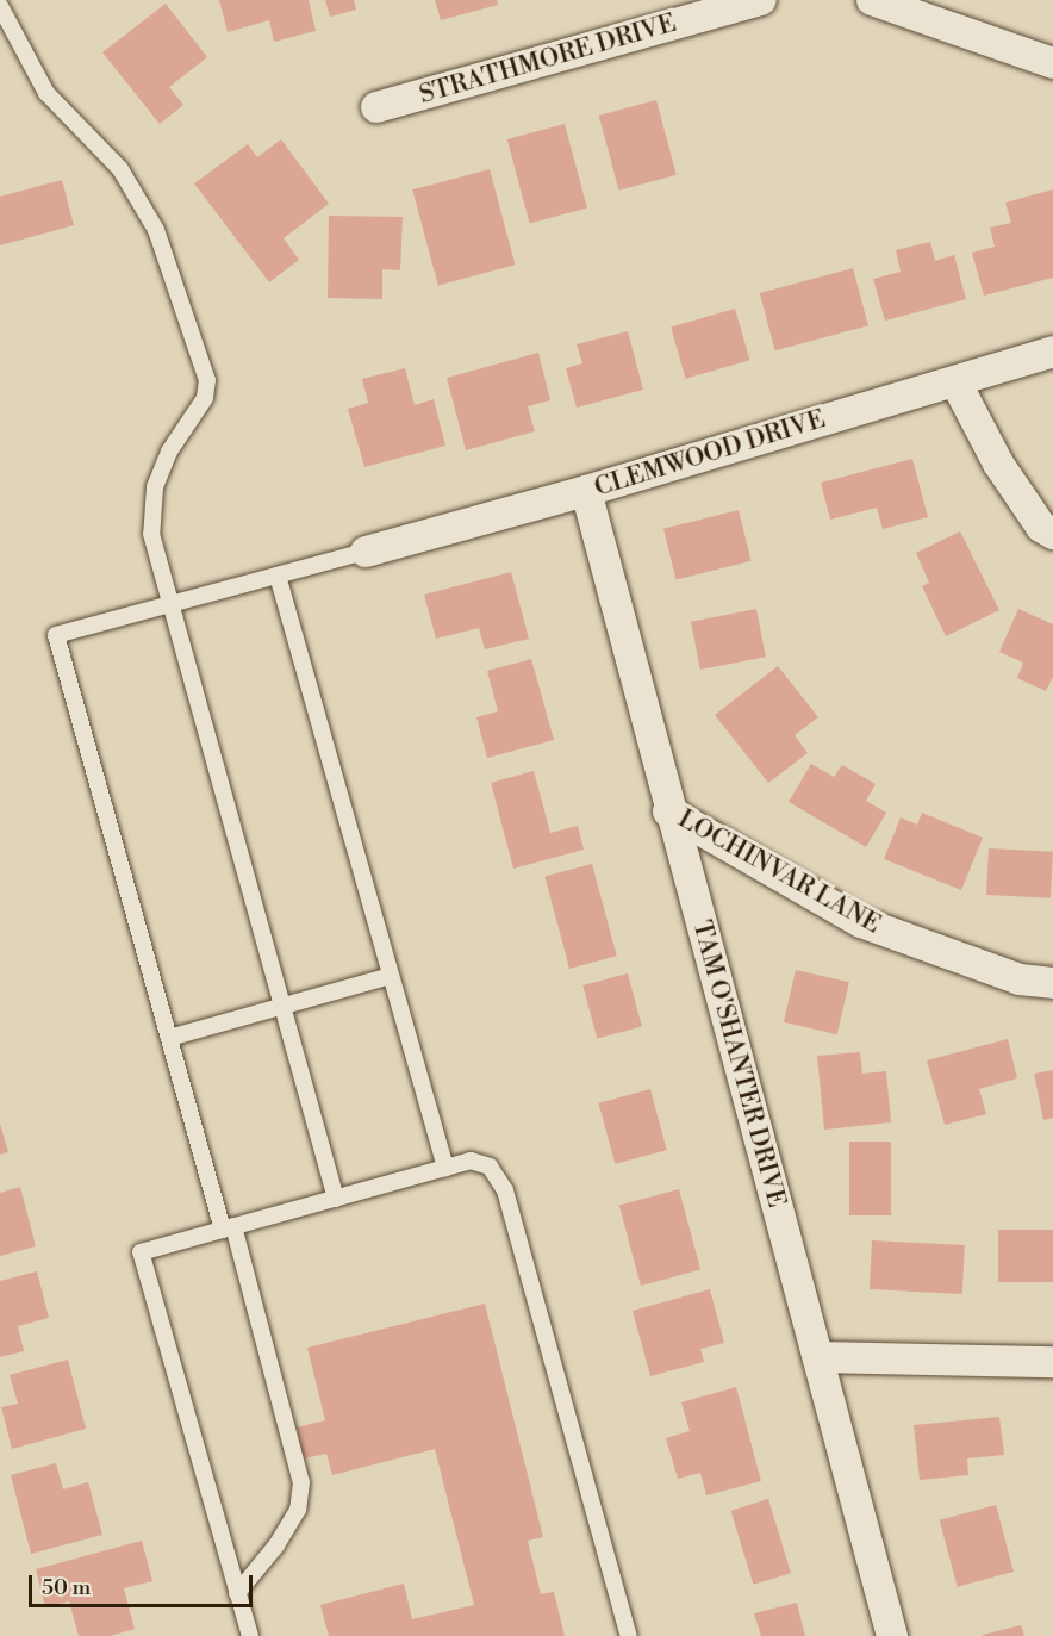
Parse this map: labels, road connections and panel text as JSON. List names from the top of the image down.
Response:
{
  "streets": {
    "street": [
      "STRATHMORE DRIVE",
      "CLEMWOOD DRIVE",
      "LOCHINVAR LANE",
      "TAM O'SHANTER DRIVE"
    ]
  },
  "crossings": [
    ["CLEMWOOD DRIVE", "TAM O'SHANTER DRIVE"],
    ["LOCHINVAR LANE", "TAM O'SHANTER DRIVE"]
  ],
  "scale_bar": "50 m"
}
